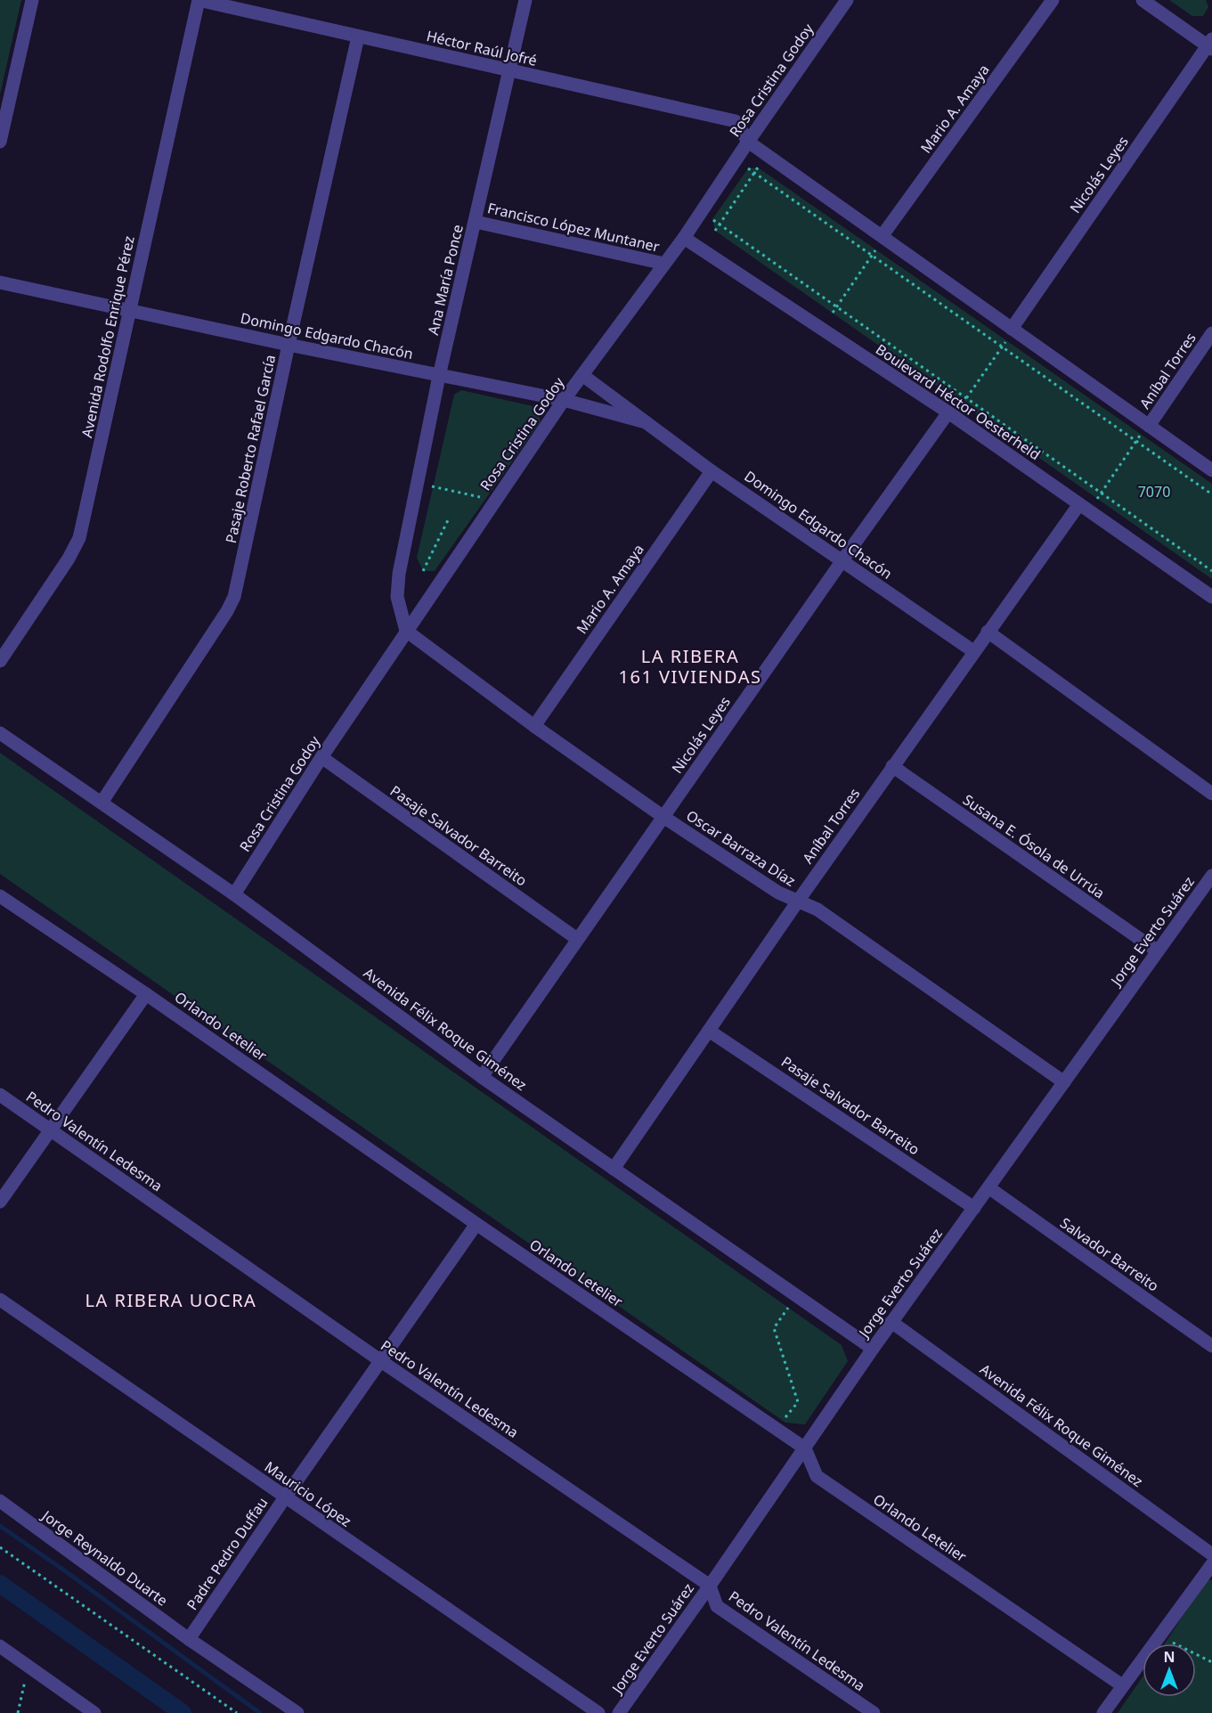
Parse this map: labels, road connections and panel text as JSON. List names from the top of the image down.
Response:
{
  "streets": {
    "street": [
      "Héctor Raúl Jofré",
      "Rosa Cristina Godoy",
      "Mario A. Amaya",
      "Nicolás Leyes",
      "Francisco López Muntaner",
      "Ana María Ponce",
      "Domingo Edgardo Chacón",
      "Avenida Rodolfo Enrique Pérez",
      "Aníbal Torres",
      "Boulevard Héctor Oesterheld",
      "Pasaje Roberto Rafael García",
      "Pasaje Salvador Barreito",
      "Susana E. Ósola de Urrúa",
      "Oscar Barraza Díaz",
      "Jorge Everto Suárez",
      "Orlando Letelier",
      "Avenida Félix Roque Giménez",
      "Pedro Valentín Ledesma",
      "Salvador Barreito",
      "Mauricio López",
      "Padre Pedro Duffau",
      "Jorge Reynaldo Duarte"
    ]
  },
  "crossings": [
    ["Héctor Raúl Jofré", "Rosa Cristina Godoy"],
    ["Héctor Raúl Jofré", "Ana María Ponce"],
    ["Héctor Raúl Jofré", "Avenida Rodolfo Enrique Pérez"],
    ["Héctor Raúl Jofré", "Pasaje Roberto Rafael García"],
    ["Rosa Cristina Godoy", "Francisco López Muntaner"],
    ["Rosa Cristina Godoy", "Ana María Ponce"],
    ["Rosa Cristina Godoy", "Domingo Edgardo Chacón"],
    ["Rosa Cristina Godoy", "Boulevard Héctor Oesterheld"],
    ["Rosa Cristina Godoy", "Pasaje Salvador Barreito"],
    ["Rosa Cristina Godoy", "Oscar Barraza Díaz"],
    ["Rosa Cristina Godoy", "Avenida Félix Roque Giménez"],
    ["Mario A. Amaya", "Domingo Edgardo Chacón"],
    ["Mario A. Amaya", "Oscar Barraza Díaz"],
    ["Nicolás Leyes", "Domingo Edgardo Chacón"],
    ["Nicolás Leyes", "Boulevard Héctor Oesterheld"],
    ["Nicolás Leyes", "Pasaje Salvador Barreito"],
    ["Nicolás Leyes", "Oscar Barraza Díaz"],
    ["Nicolás Leyes", "Avenida Félix Roque Giménez"],
    ["Francisco López Muntaner", "Ana María Ponce"],
    ["Ana María Ponce", "Domingo Edgardo Chacón"],
    ["Ana María Ponce", "Oscar Barraza Díaz"],
    ["Domingo Edgardo Chacón", "Avenida Rodolfo Enrique Pérez"],
    ["Domingo Edgardo Chacón", "Aníbal Torres"],
    ["Domingo Edgardo Chacón", "Pasaje Roberto Rafael García"],
    ["Aníbal Torres", "Boulevard Héctor Oesterheld"],
    ["Aníbal Torres", "Pasaje Salvador Barreito"],
    ["Aníbal Torres", "Susana E. Ósola de Urrúa"],
    ["Aníbal Torres", "Oscar Barraza Díaz"],
    ["Aníbal Torres", "Avenida Félix Roque Giménez"],
    ["Pasaje Roberto Rafael García", "Avenida Félix Roque Giménez"],
    ["Pasaje Salvador Barreito", "Jorge Everto Suárez"],
    ["Susana E. Ósola de Urrúa", "Jorge Everto Suárez"],
    ["Oscar Barraza Díaz", "Jorge Everto Suárez"],
    ["Jorge Everto Suárez", "Orlando Letelier"],
    ["Jorge Everto Suárez", "Avenida Félix Roque Giménez"],
    ["Jorge Everto Suárez", "Pedro Valentín Ledesma"],
    ["Jorge Everto Suárez", "Salvador Barreito"],
    ["Orlando Letelier", "Padre Pedro Duffau"],
    ["Pedro Valentín Ledesma", "Padre Pedro Duffau"],
    ["Mauricio López", "Padre Pedro Duffau"],
    ["Padre Pedro Duffau", "Jorge Reynaldo Duarte"]
  ],
  "districts": ["LA RIBERA 161 VIVIENDAS", "LA RIBERA UOCRA"],
  "parks": ["7070"],
  "north": "top"
}
